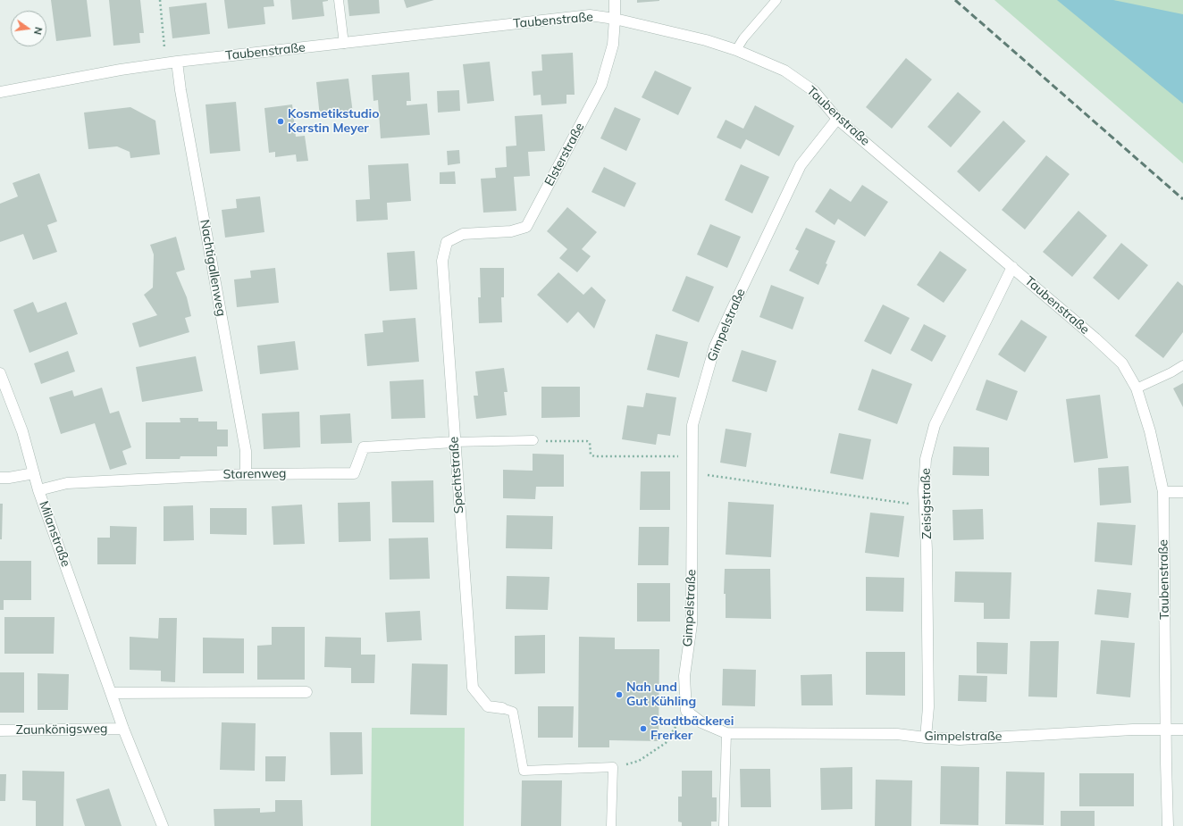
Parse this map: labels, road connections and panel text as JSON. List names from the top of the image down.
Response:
{
  "streets": {
    "street": [
      "Taubenstraße",
      "Elsterstraße",
      "Nachtigallenweg",
      "Gimpelstraße",
      "Starenweg",
      "Spechtstraße",
      "Zeisigstraße",
      "Milanstraße",
      "Zaunkönigsweg"
    ]
  },
  "crossings": [
    ["Taubenstraße", "Elsterstraße"],
    ["Taubenstraße", "Nachtigallenweg"],
    ["Taubenstraße", "Gimpelstraße"],
    ["Taubenstraße", "Zeisigstraße"],
    ["Elsterstraße", "Spechtstraße"],
    ["Nachtigallenweg", "Starenweg"],
    ["Gimpelstraße", "Zeisigstraße"],
    ["Starenweg", "Spechtstraße"],
    ["Starenweg", "Milanstraße"],
    ["Milanstraße", "Zaunkönigsweg"]
  ],
  "places": ["Kosmetikstudio Kerstin Meyer", "Nah und Gut Kühling", "Stadtbäckerei Frerker"],
  "north": "right"
}
